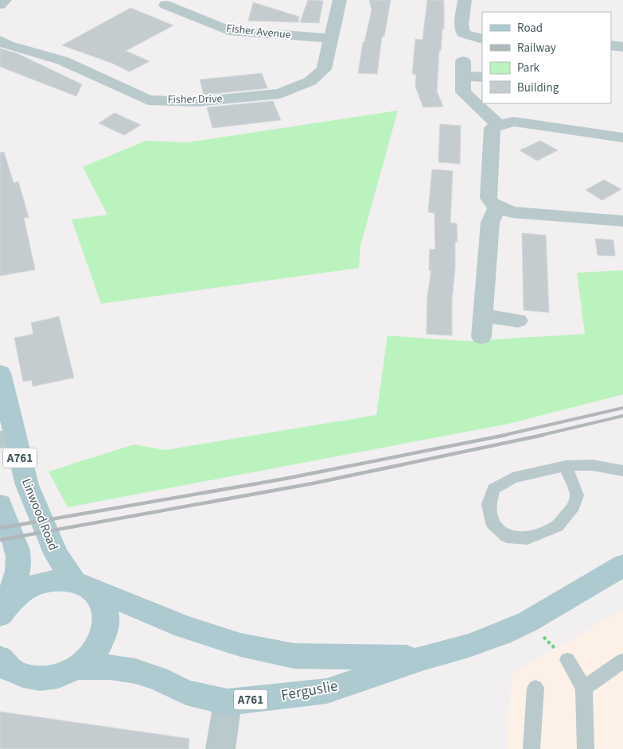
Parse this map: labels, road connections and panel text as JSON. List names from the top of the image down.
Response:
{
  "streets": {
    "main road": ["A761", "Linwood Road", "Ferguslie"],
    "street": ["Fisher Avenue", "Fisher Drive"]
  },
  "crossings": [
    ["Fisher Avenue", "Fisher Drive"],
    ["A761", "Linwood Road"],
    ["A761", "Ferguslie"],
    ["Linwood Road", "Ferguslie"]
  ],
  "legend": [
    "Road",
    "Railway",
    "Park",
    "Building"
  ]
}
